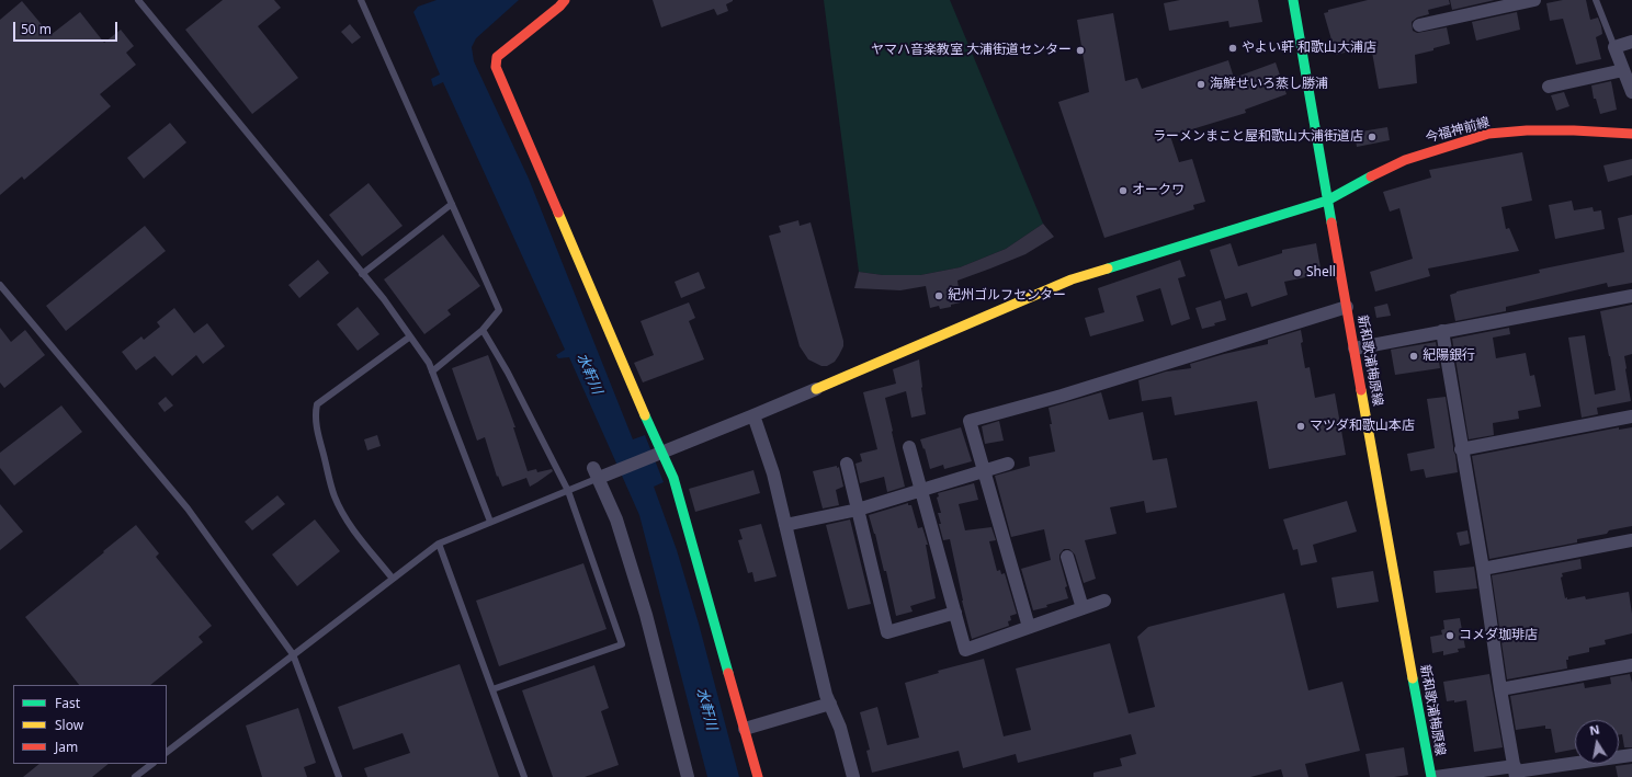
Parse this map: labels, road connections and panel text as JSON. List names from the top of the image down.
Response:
{
  "streets": {
    "street": ["今福神前線", "新和歌浦梅原線"]
  },
  "crossings": [
    ["今福神前線", "新和歌浦梅原線"]
  ],
  "water": ["水軒川"],
  "places": [
    "やよい軒 和歌山大浦店",
    "ヤマハ音楽教室 大浦街道センター",
    "海鮮せいろ蒸し勝浦",
    "ラーメンまこと屋和歌山大浦街道店",
    "オークワ",
    "Shell",
    "紀州ゴルフセンター",
    "紀陽銀行",
    "マツダ和歌山本店",
    "コメダ珈琲店"
  ],
  "legend": ["Fast", "Slow", "Jam"],
  "scale_bar": "50 m",
  "north": "top"
}
